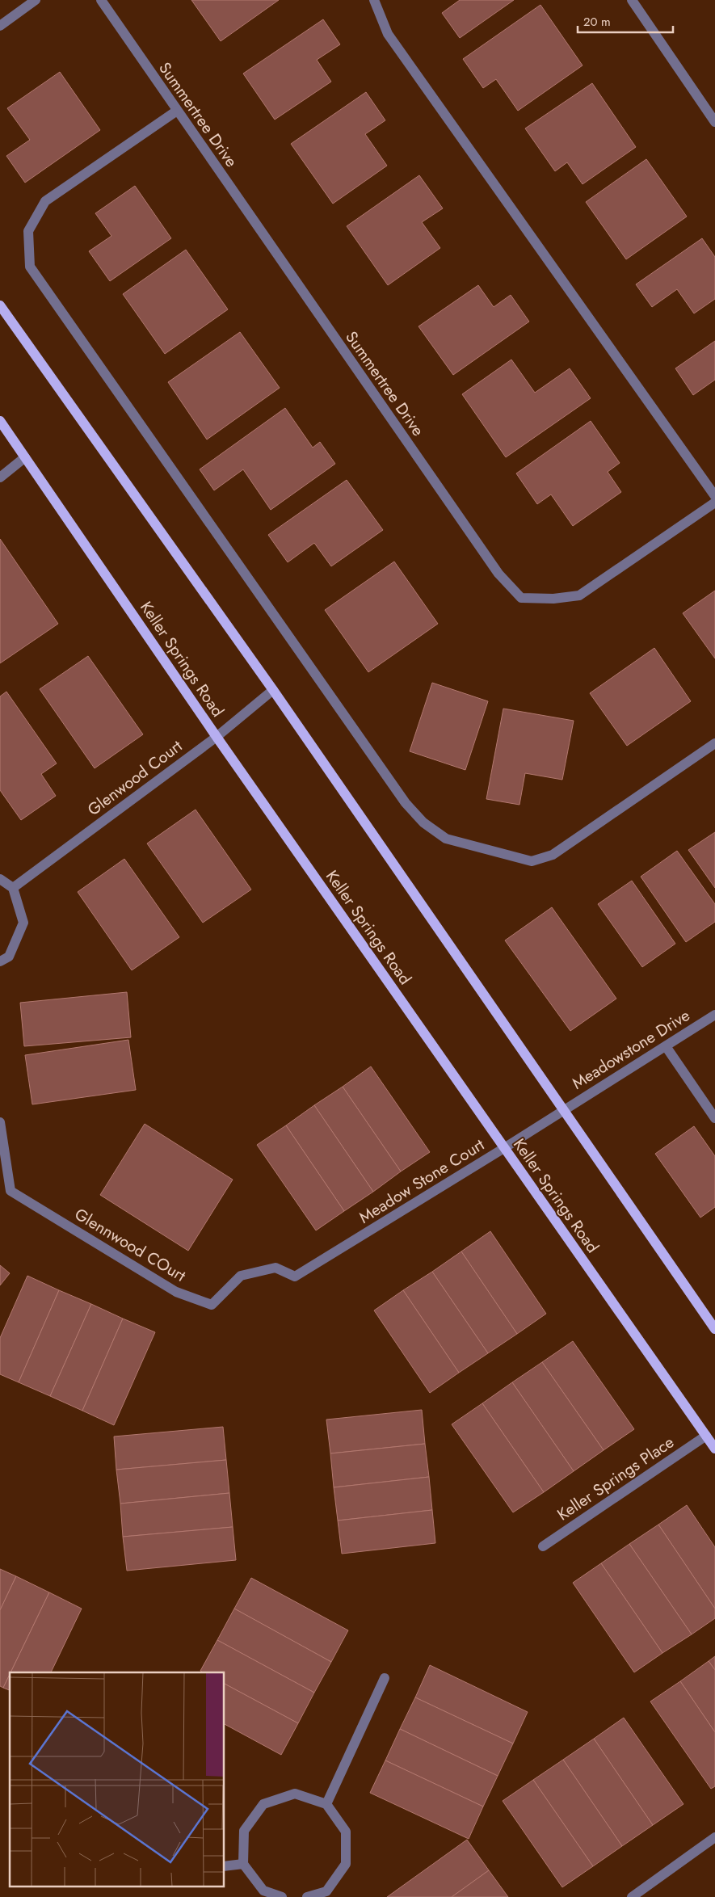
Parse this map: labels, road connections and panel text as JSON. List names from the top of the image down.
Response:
{
  "streets": {
    "main road": ["Keller Springs Road"],
    "street": [
      "Summertree Drive",
      "Glenwood Court",
      "Meadowstone Drive",
      "Meadow Stone Court",
      "Glennwood COurt",
      "Keller Springs Place"
    ]
  },
  "crossings": [
    ["Keller Springs Road", "Glenwood Court"],
    ["Keller Springs Road", "Meadow Stone Court"],
    ["Keller Springs Road", "Keller Springs Place"],
    ["Meadowstone Drive", "Meadow Stone Court"],
    ["Meadow Stone Court", "Glennwood COurt"]
  ],
  "scale_bar": "20 m"
}
